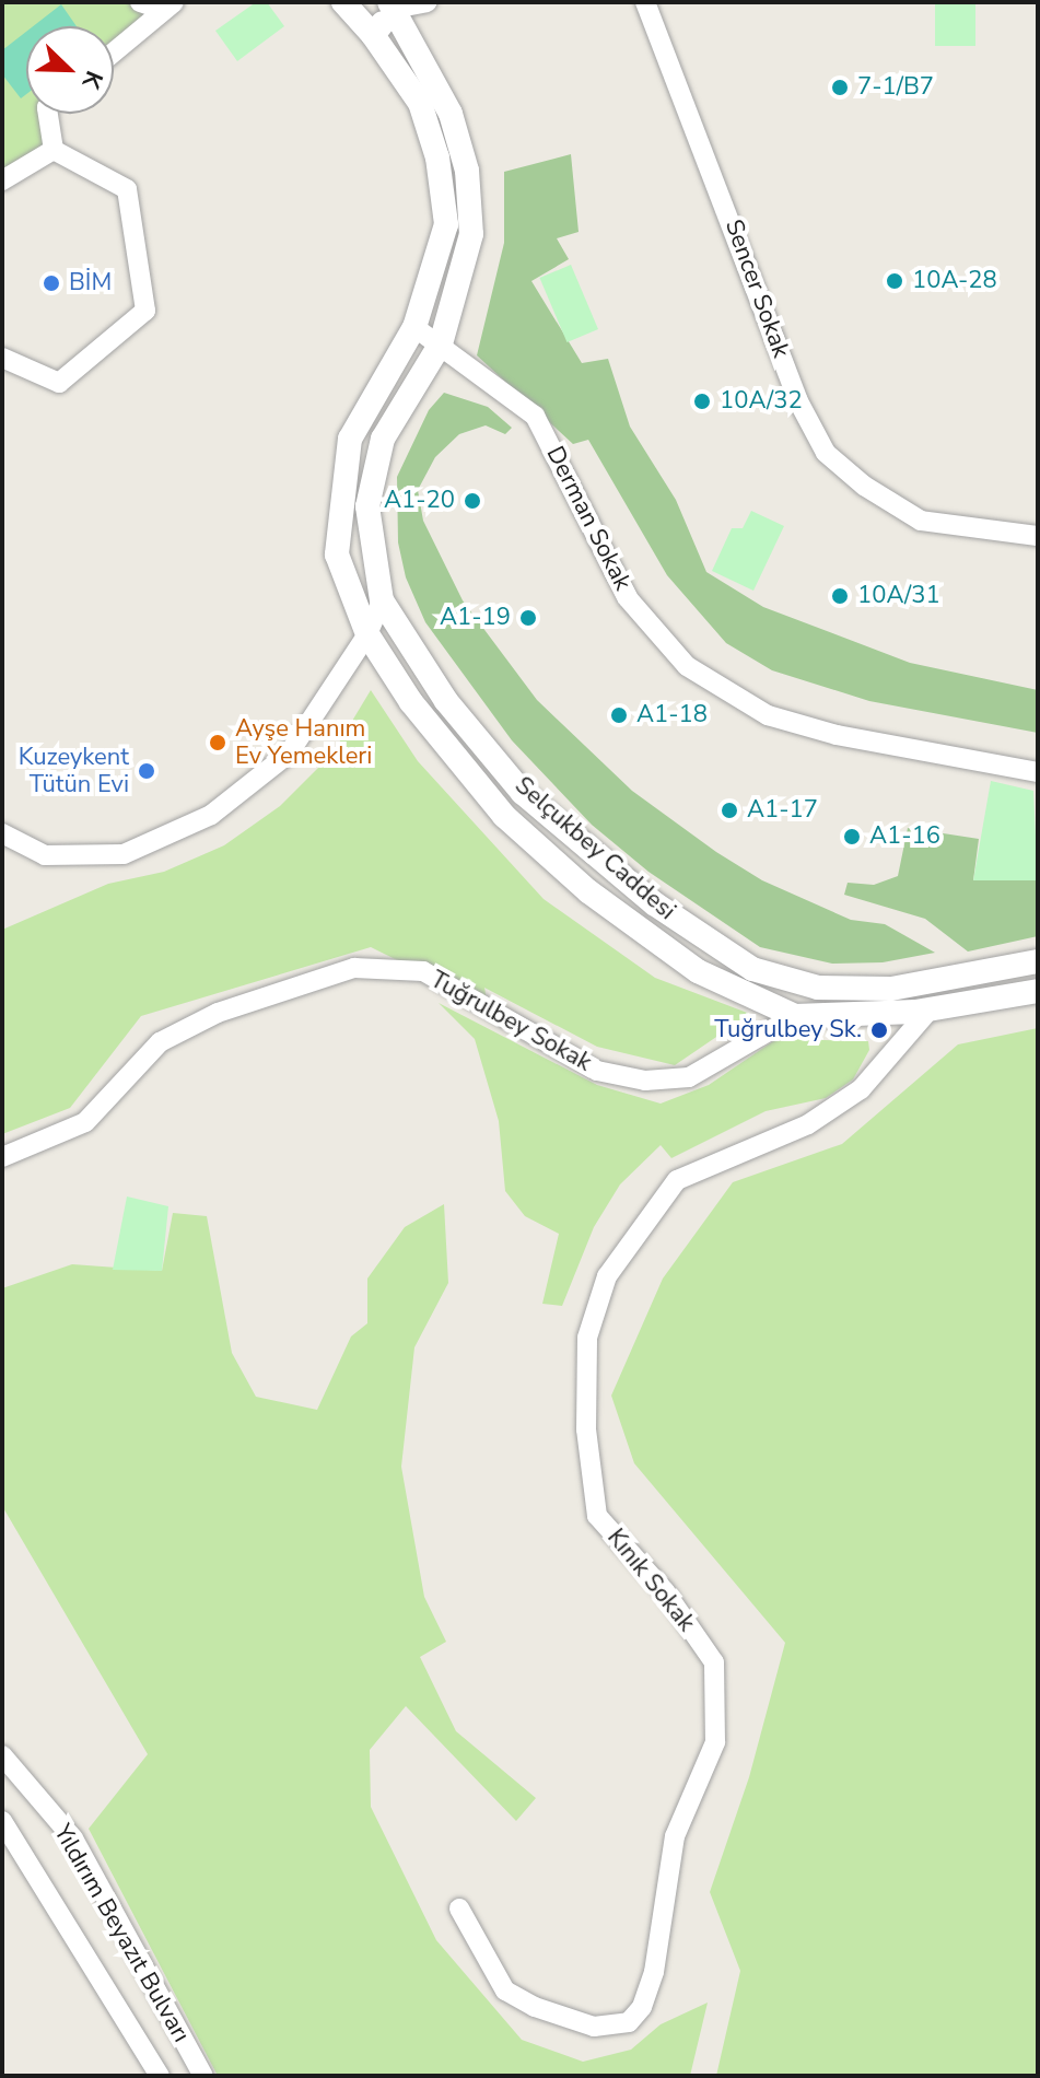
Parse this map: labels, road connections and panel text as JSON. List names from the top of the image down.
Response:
{
  "streets": {
    "street": [
      "Sencer Sokak",
      "Derman Sokak",
      "Selçukbey Caddesi",
      "Tuğrulbey Sokak",
      "Kınık Sokak",
      "Yıldırım Beyazıt Bulvarı"
    ]
  },
  "crossings": [
    ["Derman Sokak", "Selçukbey Caddesi"],
    ["Selçukbey Caddesi", "Tuğrulbey Sokak"],
    ["Selçukbey Caddesi", "Kınık Sokak"]
  ],
  "places": [
    "7-1/B7",
    "10A-28",
    "BİM",
    "10A/32",
    "A1-20",
    "10A/31",
    "A1-19",
    "A1-18",
    "Ayşe Hanım Ev Yemekleri",
    "Kuzeykent Tütün Evi",
    "A1-17",
    "A1-16",
    "Tuğrulbey Sk."
  ],
  "north": "bottom right"
}
